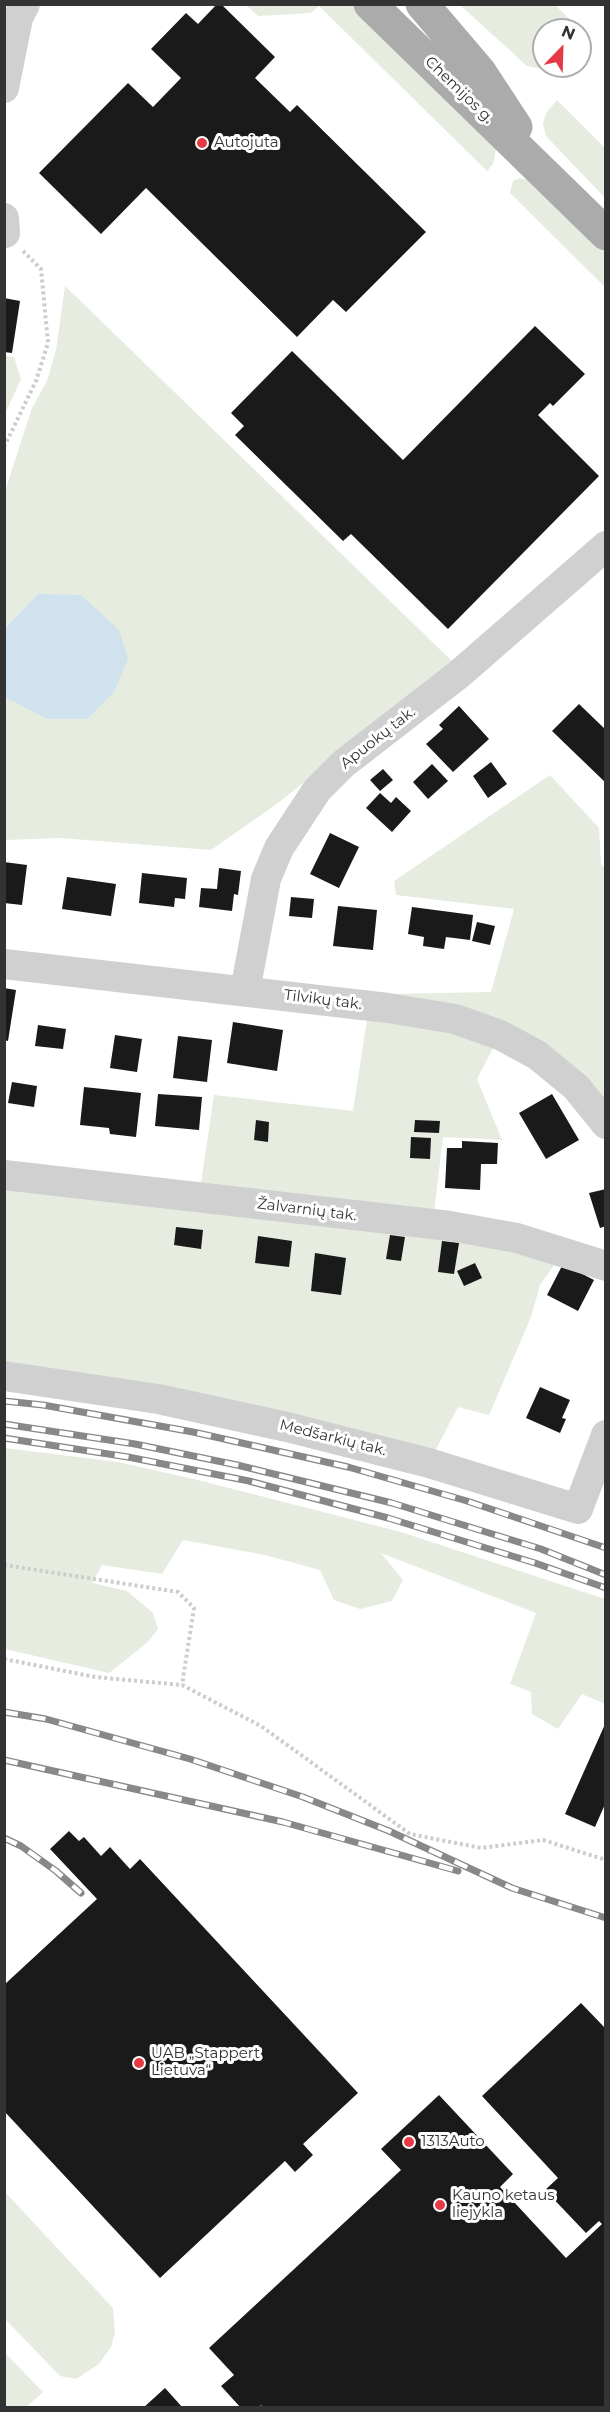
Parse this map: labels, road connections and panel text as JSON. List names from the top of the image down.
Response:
{
  "streets": {
    "main road": ["Chemijos g."],
    "street": [
      "Apuokų tak.",
      "Tilvikų tak.",
      "Žalvarnių tak.",
      "Medšarkių tak."
    ]
  },
  "crossings": [
    ["Apuokų tak.", "Tilvikų tak."]
  ],
  "places": [
    "Autojuta",
    "UAB „Stappert Lietuva“",
    "1313Auto",
    "Kauno ketaus liejykla"
  ],
  "north": "top right"
}
